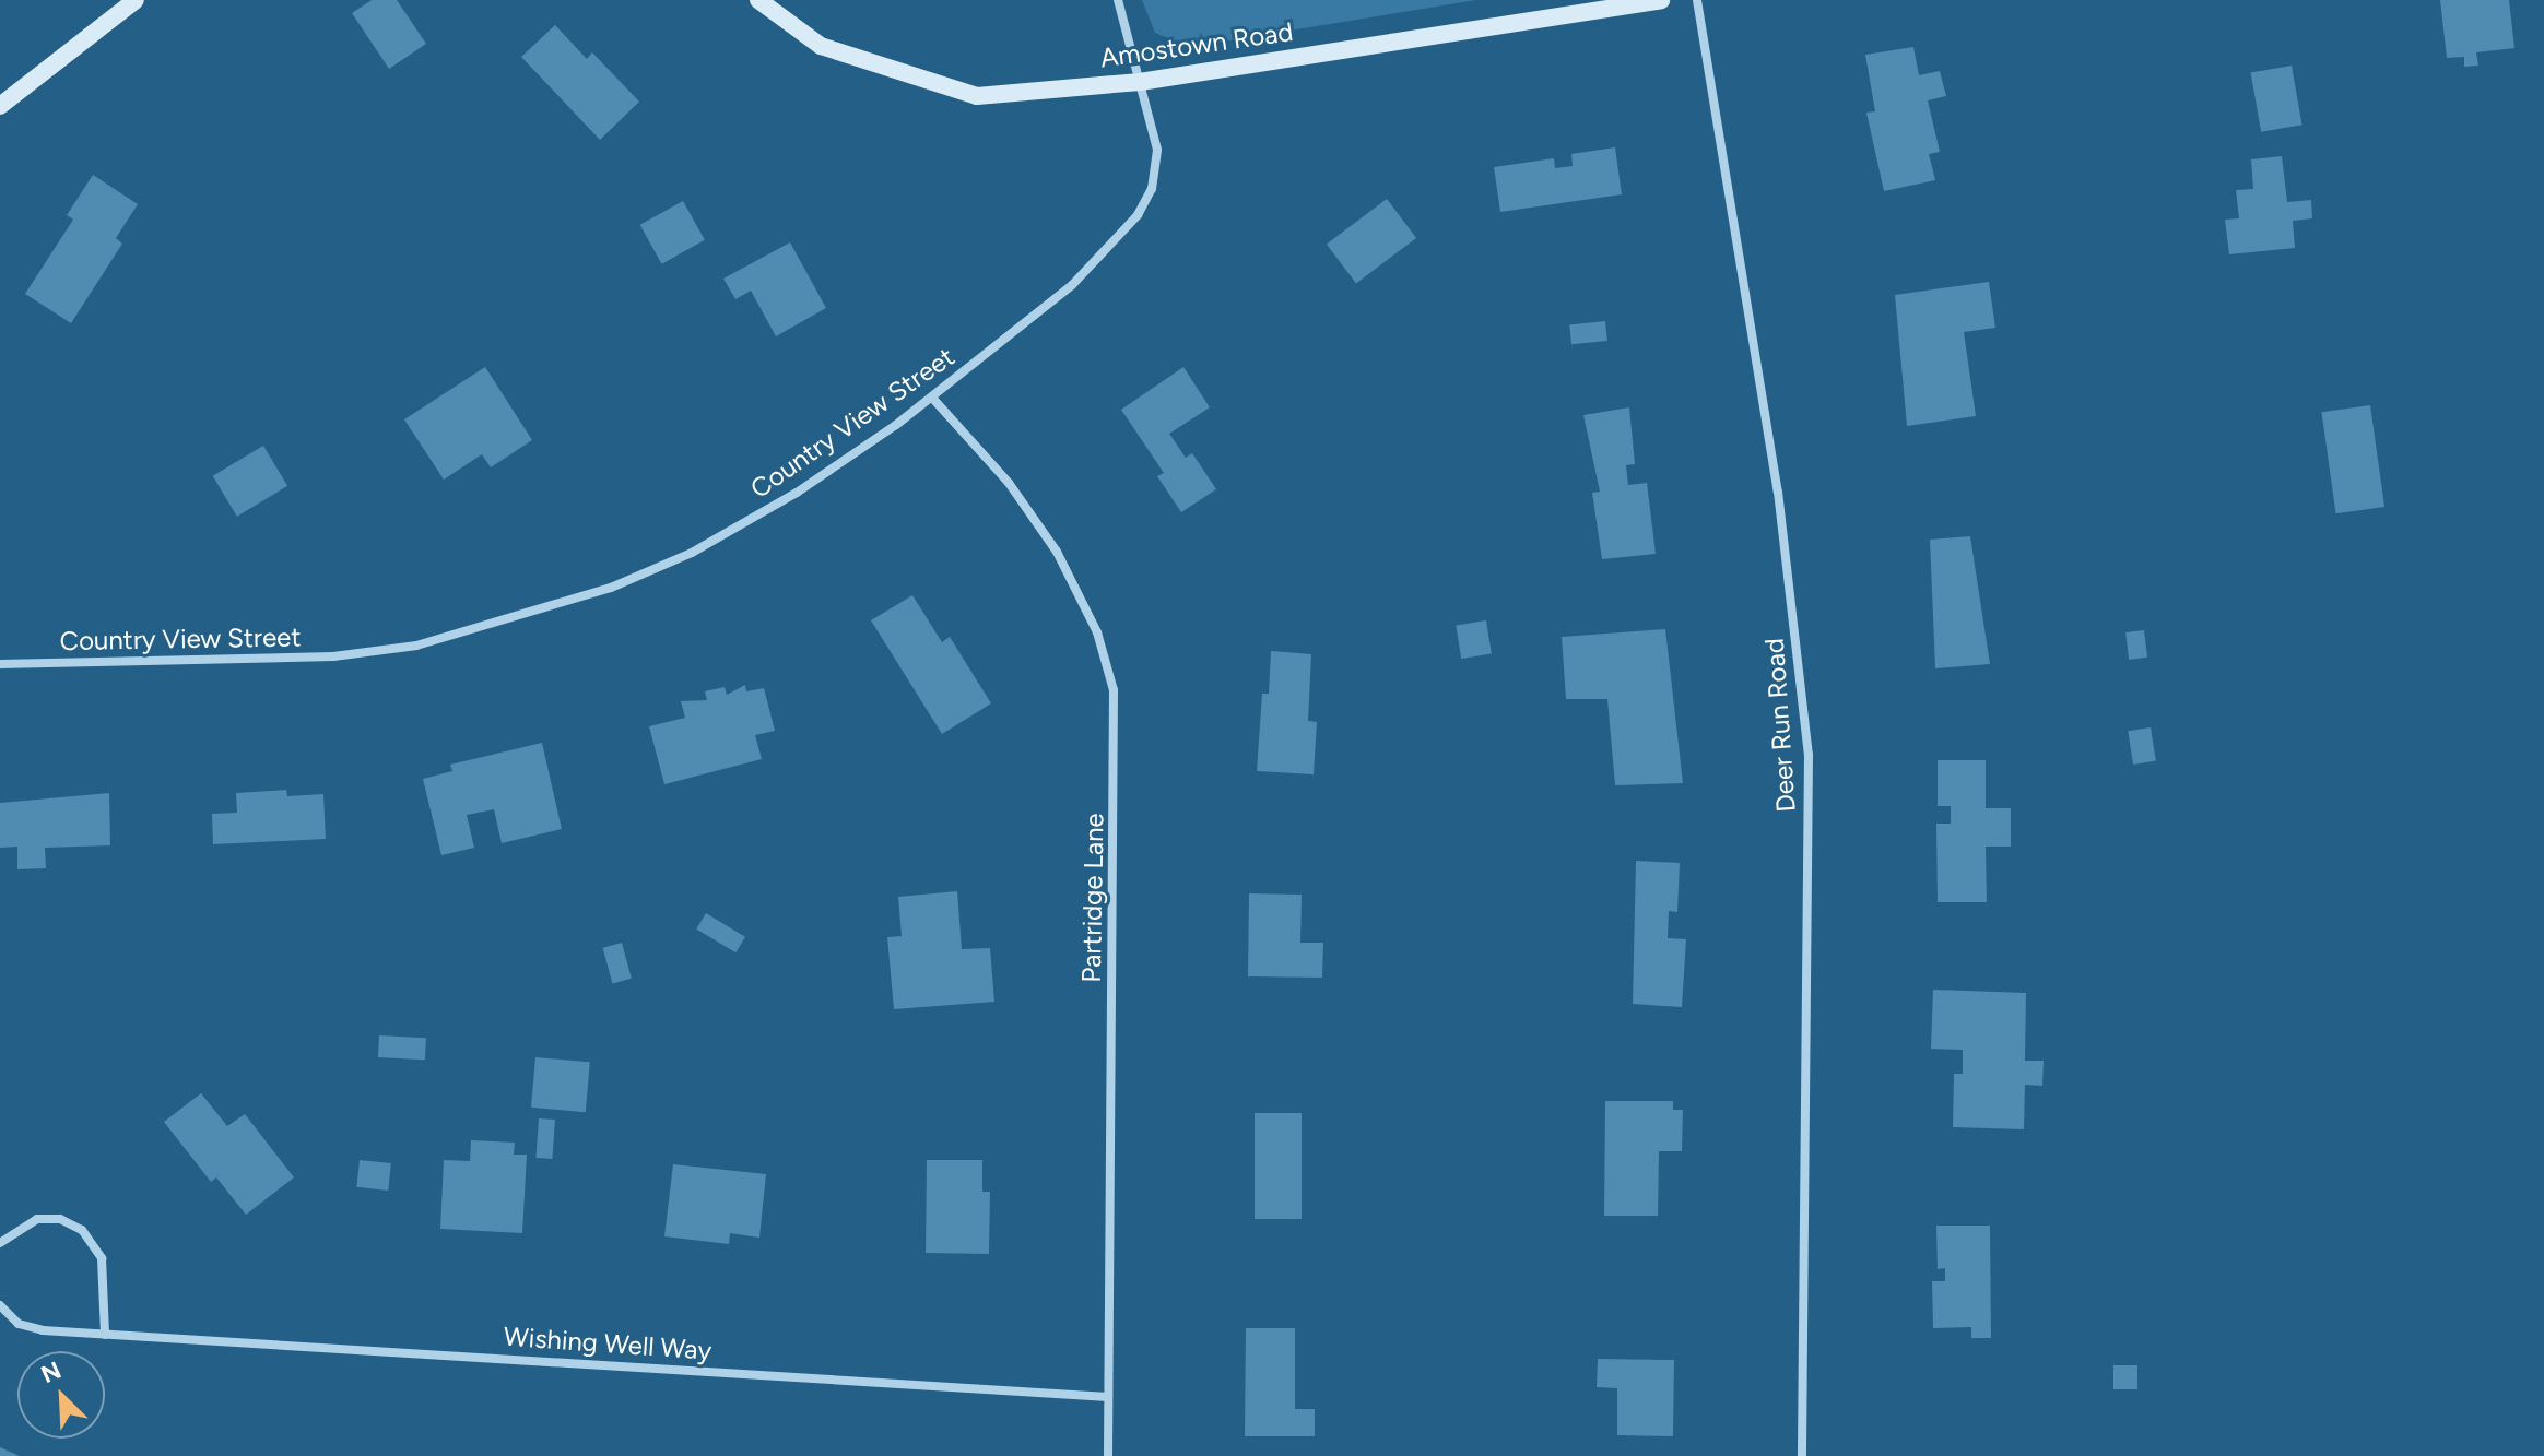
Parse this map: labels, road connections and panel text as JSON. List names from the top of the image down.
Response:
{
  "streets": {
    "street": [
      "Amostown Road",
      "Country View Street",
      "Deer Run Road",
      "Partridge Lane",
      "Wishing Well Way"
    ]
  },
  "crossings": [
    ["Amostown Road", "Country View Street"],
    ["Country View Street", "Partridge Lane"],
    ["Partridge Lane", "Wishing Well Way"]
  ],
  "north": "top left"
}
